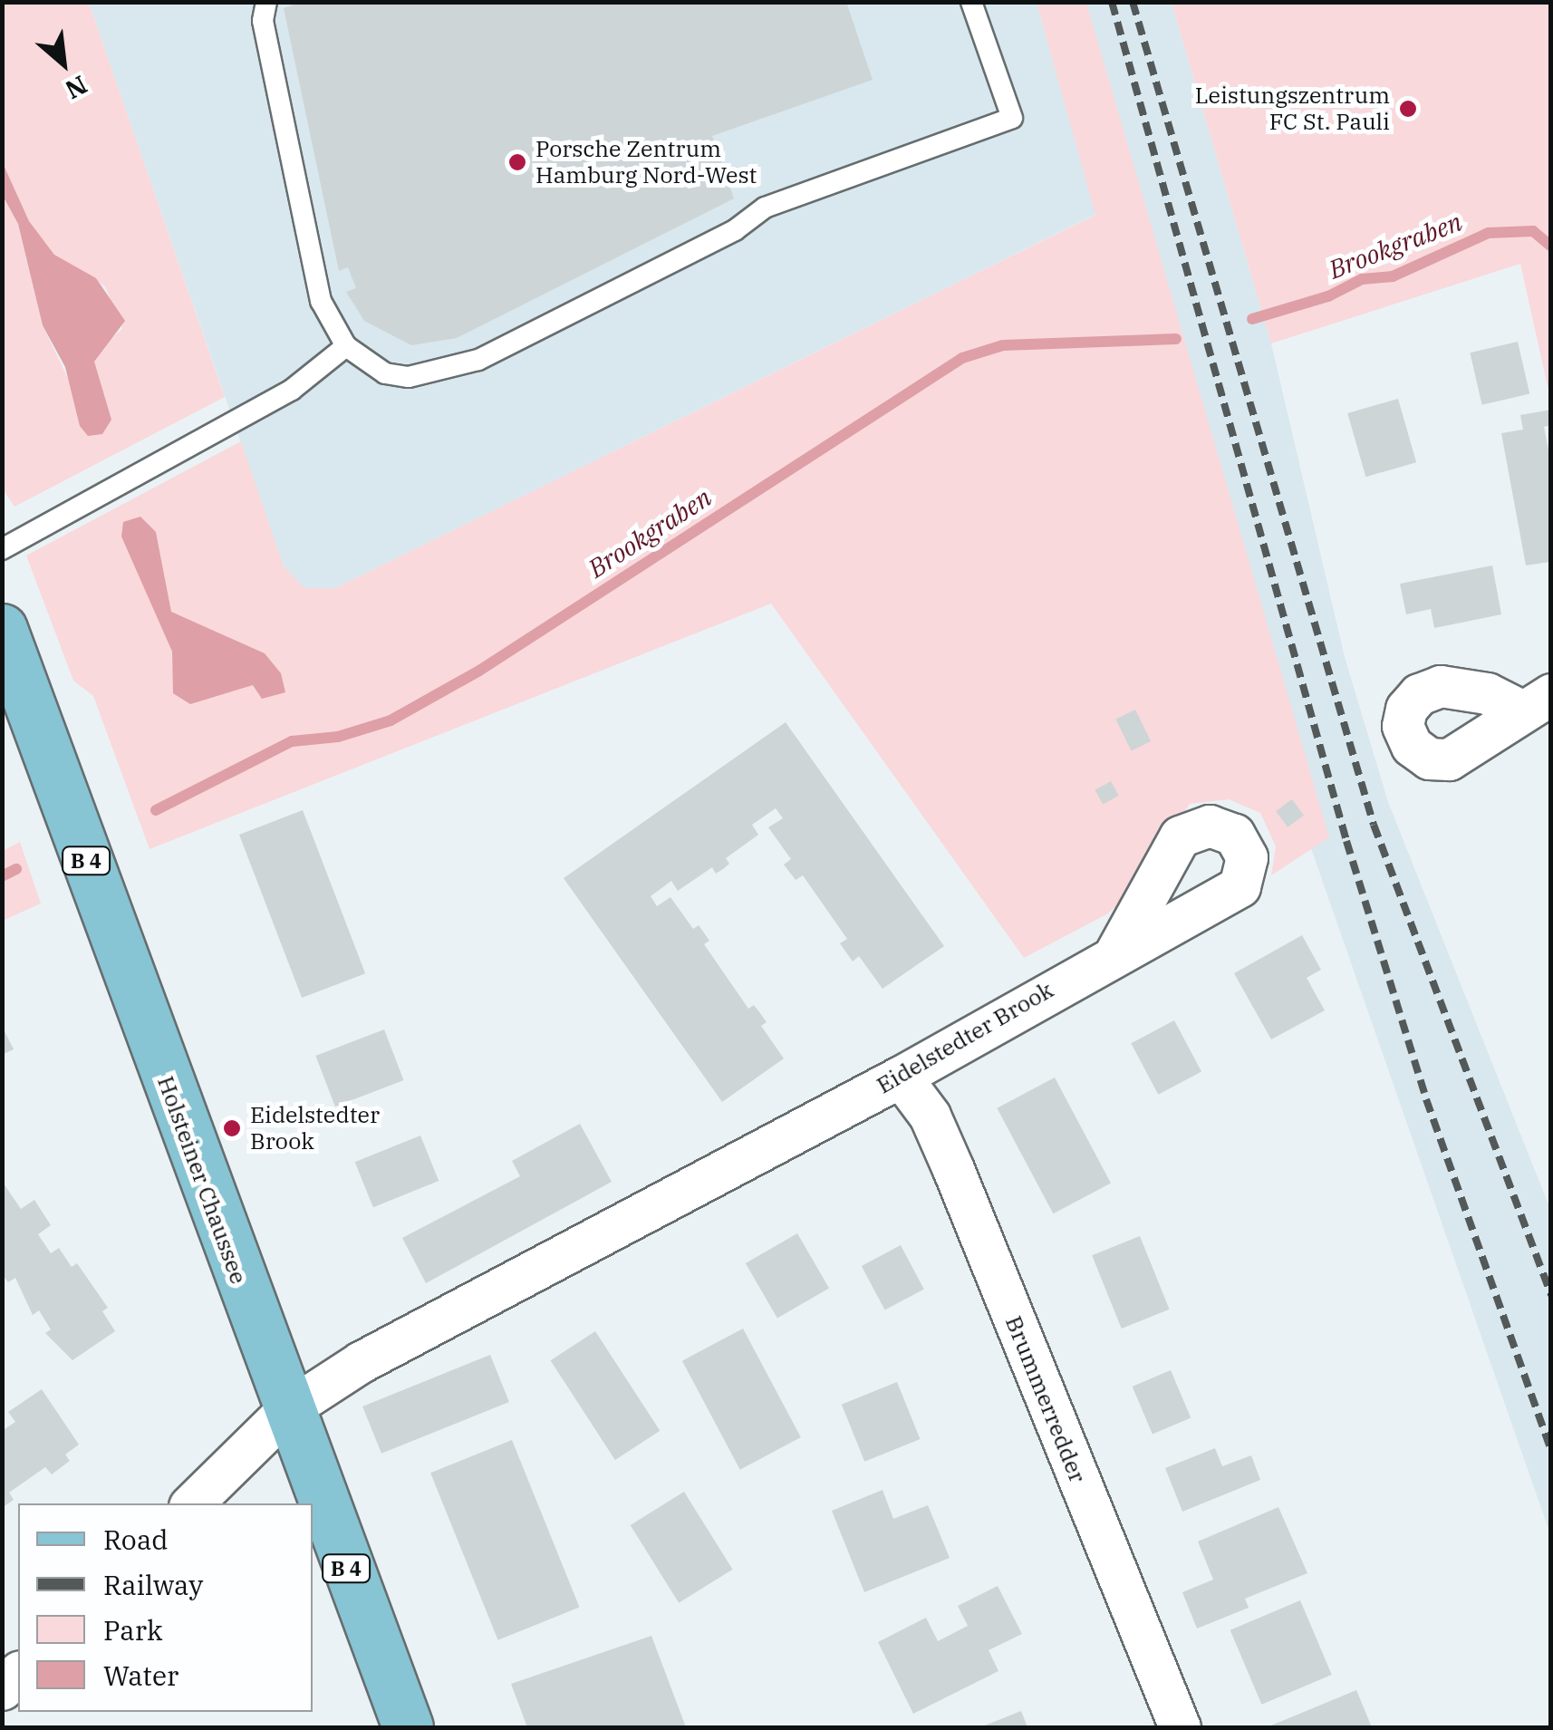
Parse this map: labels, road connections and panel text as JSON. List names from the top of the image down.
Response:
{
  "streets": {
    "main road": ["B 4", "Holsteiner Chaussee"],
    "street": ["Eidelstedter Brook", "Brummerredder"]
  },
  "crossings": [
    ["Eidelstedter Brook", "Holsteiner Chaussee"],
    ["Eidelstedter Brook", "Brummerredder"]
  ],
  "water": ["Brookgraben"],
  "places": ["Leistungszentrum FC St. Pauli", "Porsche Zentrum Hamburg Nord-West", "Eidelstedter Brook"],
  "legend": [
    "Road",
    "Railway",
    "Park",
    "Water"
  ],
  "north": "bottom right"
}
